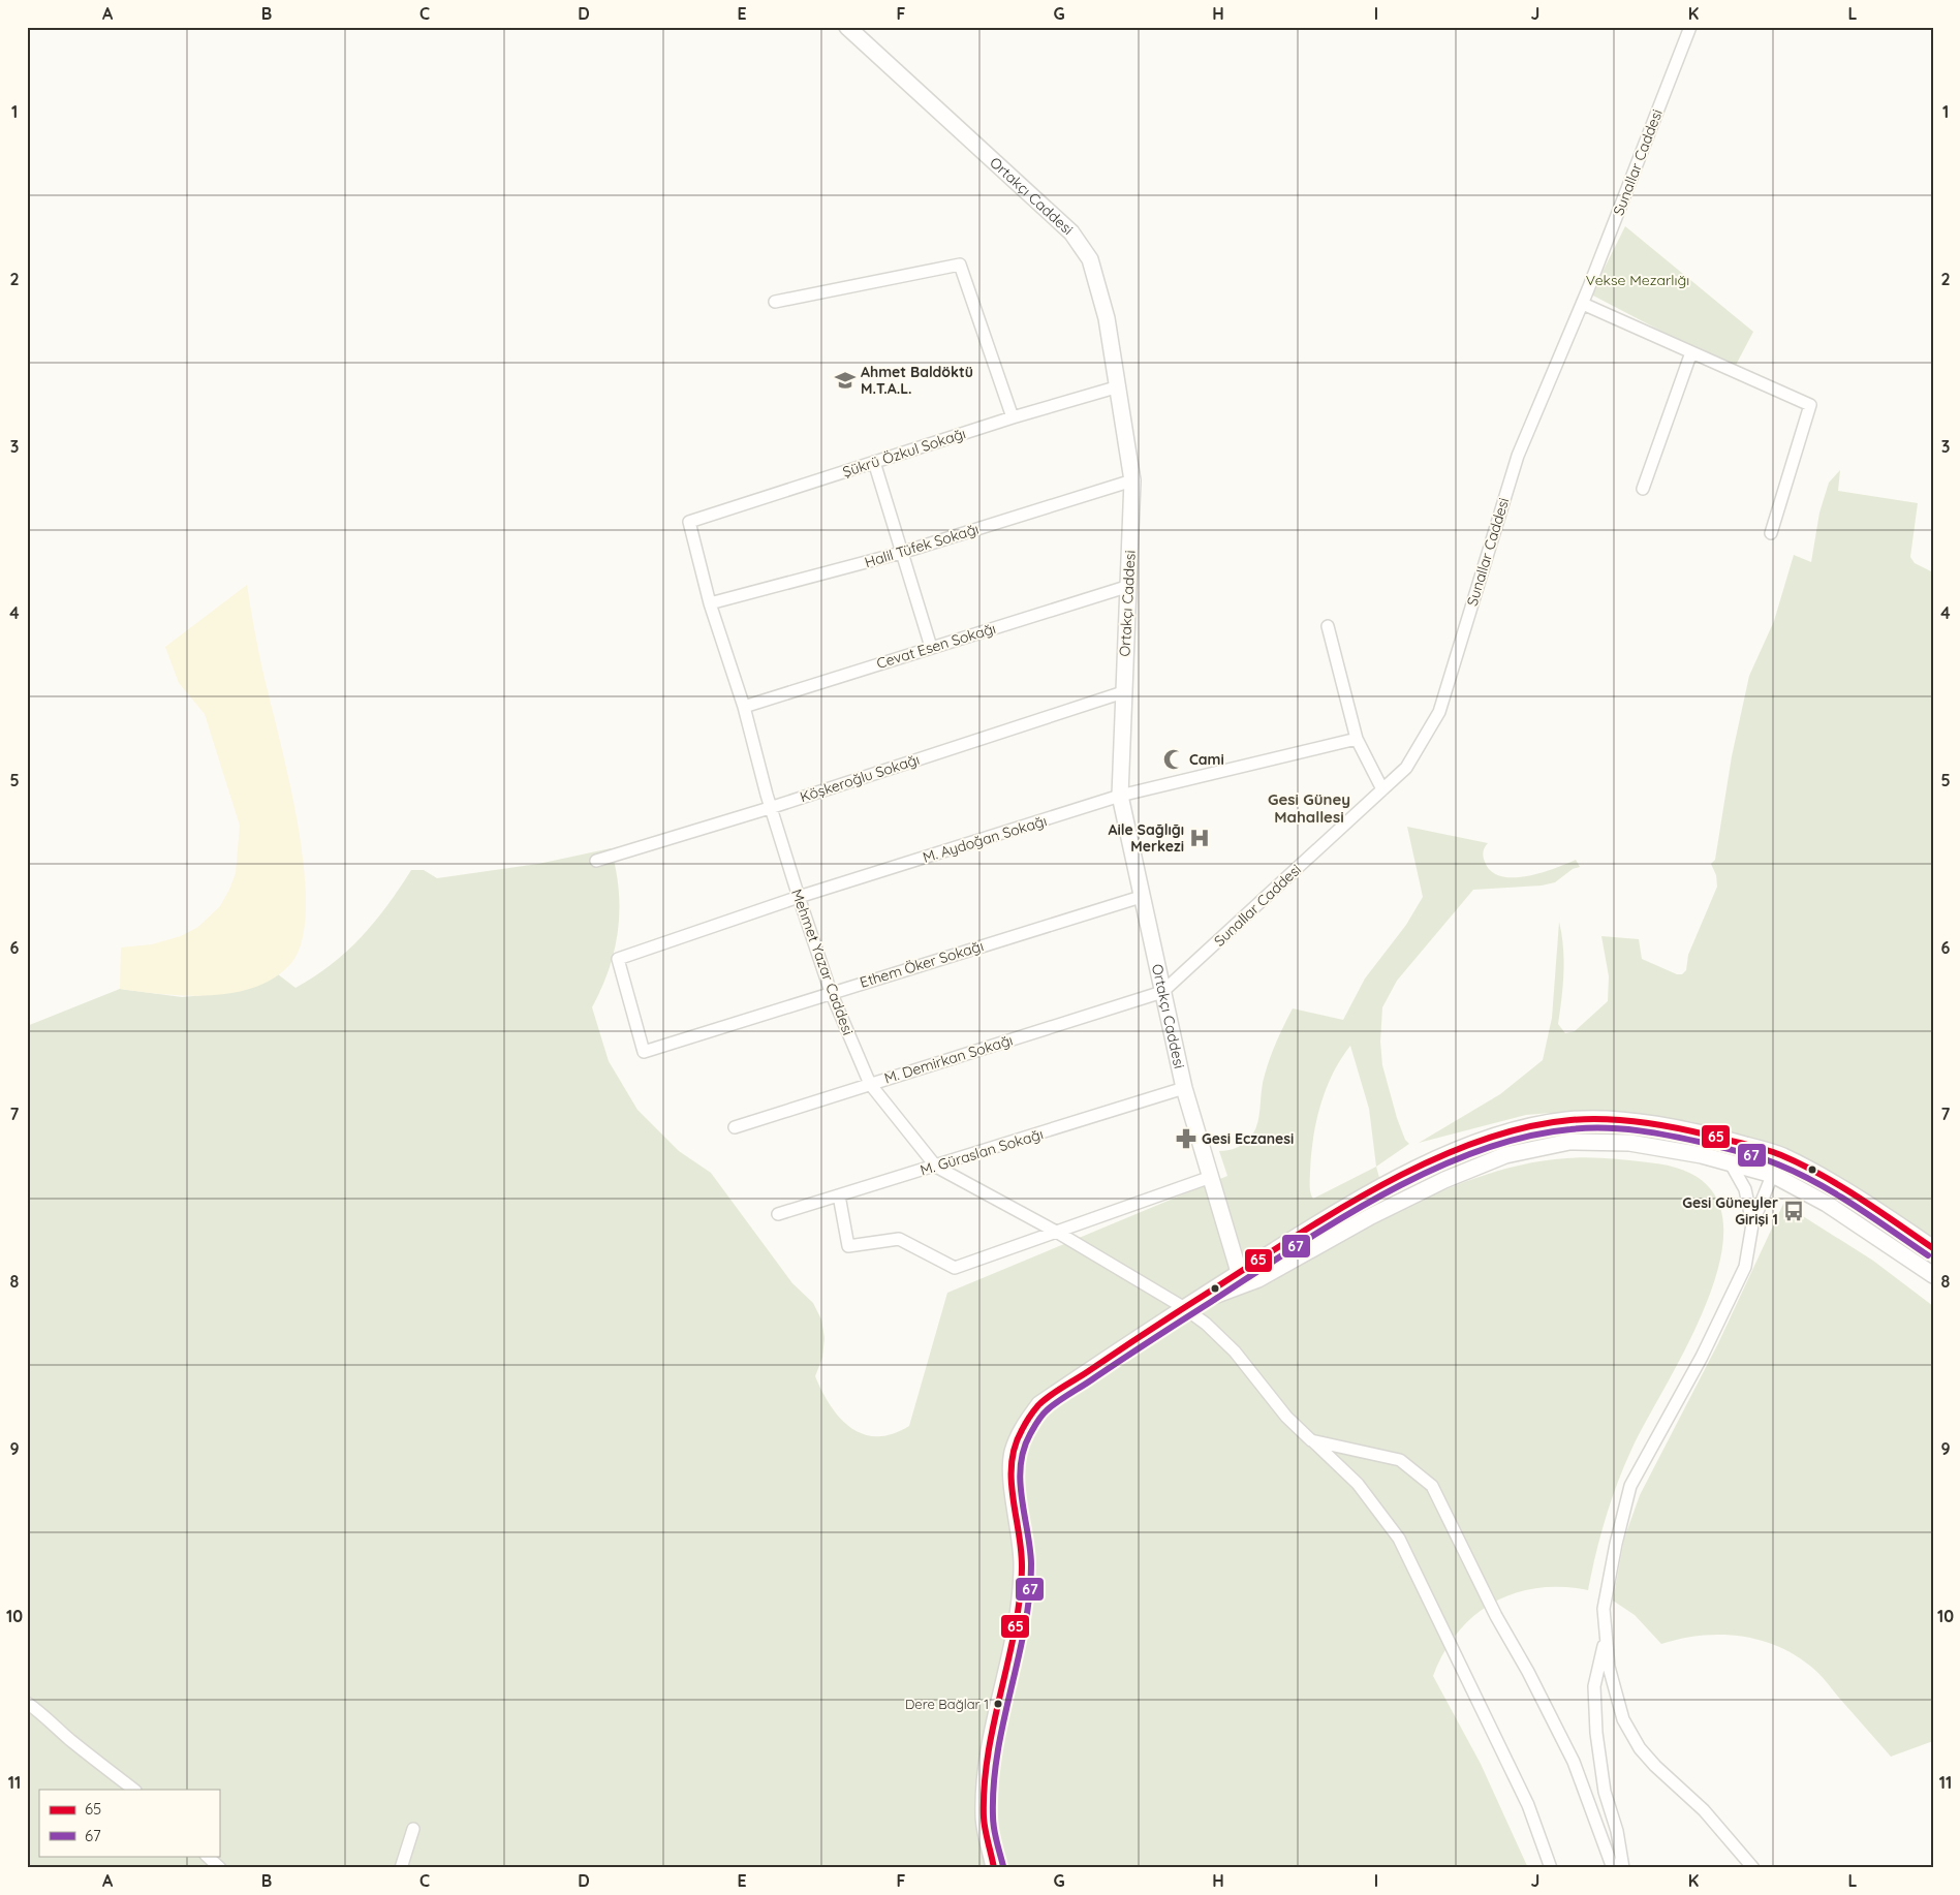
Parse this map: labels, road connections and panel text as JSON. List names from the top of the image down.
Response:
{
  "streets": {
    "street": [
      "Sunallar Caddesi",
      "Ortakçı Caddesi",
      "Şükrü Özkul Sokağı",
      "Halil Tüfek Sokağı",
      "Cevat Esen Sokağı",
      "Köşkeroğlu Sokağı",
      "M. Aydoğan Sokağı",
      "Mehmet Yazar Caddesi",
      "Ethem Öker Sokağı",
      "M. Demirkan Sokağı",
      "M. Güraslan Sokağı"
    ]
  },
  "crossings": [
    ["Sunallar Caddesi", "Ortakçı Caddesi"],
    ["Sunallar Caddesi", "M. Demirkan Sokağı"],
    ["Ortakçı Caddesi", "Şükrü Özkul Sokağı"],
    ["Ortakçı Caddesi", "Halil Tüfek Sokağı"],
    ["Ortakçı Caddesi", "Cevat Esen Sokağı"],
    ["Ortakçı Caddesi", "Köşkeroğlu Sokağı"],
    ["Ortakçı Caddesi", "M. Aydoğan Sokağı"],
    ["Ortakçı Caddesi", "Ethem Öker Sokağı"],
    ["Ortakçı Caddesi", "M. Demirkan Sokağı"],
    ["Ortakçı Caddesi", "M. Güraslan Sokağı"],
    ["Şükrü Özkul Sokağı", "Mehmet Yazar Caddesi"],
    ["Halil Tüfek Sokağı", "Mehmet Yazar Caddesi"],
    ["Cevat Esen Sokağı", "Mehmet Yazar Caddesi"],
    ["Köşkeroğlu Sokağı", "Mehmet Yazar Caddesi"],
    ["M. Aydoğan Sokağı", "Mehmet Yazar Caddesi"],
    ["M. Aydoğan Sokağı", "Ethem Öker Sokağı"],
    ["Mehmet Yazar Caddesi", "Ethem Öker Sokağı"],
    ["Mehmet Yazar Caddesi", "M. Demirkan Sokağı"],
    ["Mehmet Yazar Caddesi", "M. Güraslan Sokağı"]
  ],
  "districts": ["Gesi Güney Mahallesi"],
  "parks": ["Vekse Mezarlığı"],
  "places": {
    "school or university": ["Ahmet Baldöktü M.T.A.L."],
    "mosque": ["Cami"],
    "hospital": ["Aile Sağlığı Merkezi"],
    "pharmacy": ["Gesi Eczanesi"],
    "bus stop": ["Gesi Güneyler Girişi 1"],
    "other": ["Dere Bağlar 1"]
  },
  "lines": ["transit line 65", "transit line 67"],
  "legend": ["65", "67"],
  "grid": {
    "columns": [
      "A",
      "B",
      "C",
      "D",
      "E",
      "F",
      "G",
      "H",
      "I",
      "J",
      "K",
      "L"
    ],
    "rows": [
      "1",
      "2",
      "3",
      "4",
      "5",
      "6",
      "7",
      "8",
      "9",
      "10",
      "11"
    ]
  }
}
